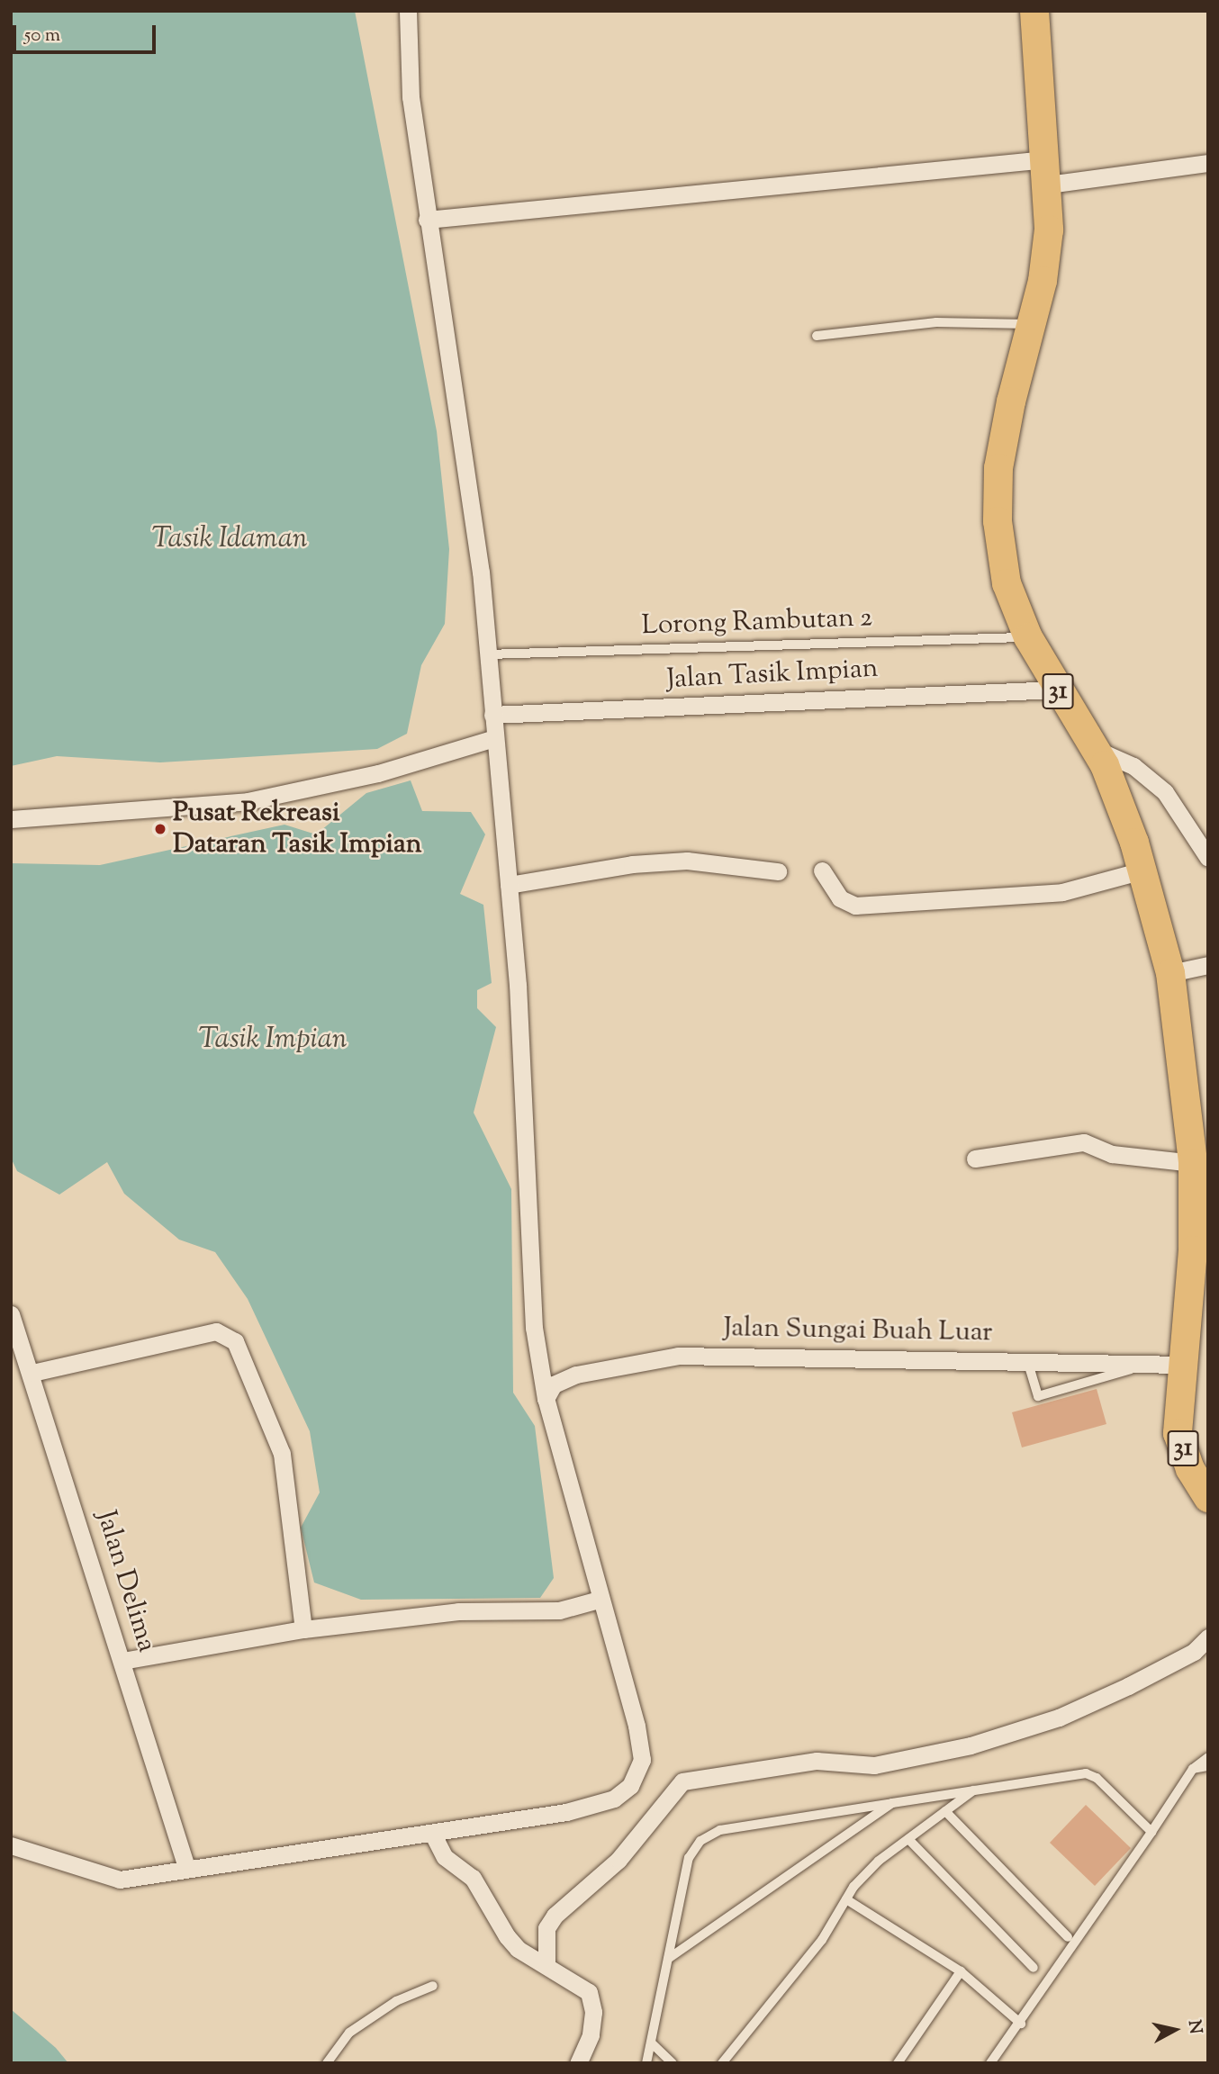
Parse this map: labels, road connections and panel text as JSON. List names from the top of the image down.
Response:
{
  "streets": {
    "main road": ["31"],
    "street": ["Jalan Tasik Impian", "Jalan Sungai Buah Luar", "Jalan Delima"],
    "lane": ["Lorong Rambutan 2"]
  },
  "crossings": [
    ["Lorong Rambutan 2", "31"],
    ["Jalan Tasik Impian", "31"],
    ["31", "Jalan Sungai Buah Luar"]
  ],
  "water": ["Tasik Idaman", "Tasik Impian"],
  "places": ["Pusat Rekreasi Dataran Tasik Impian"],
  "scale_bar": "50 m",
  "north": "right"
}
